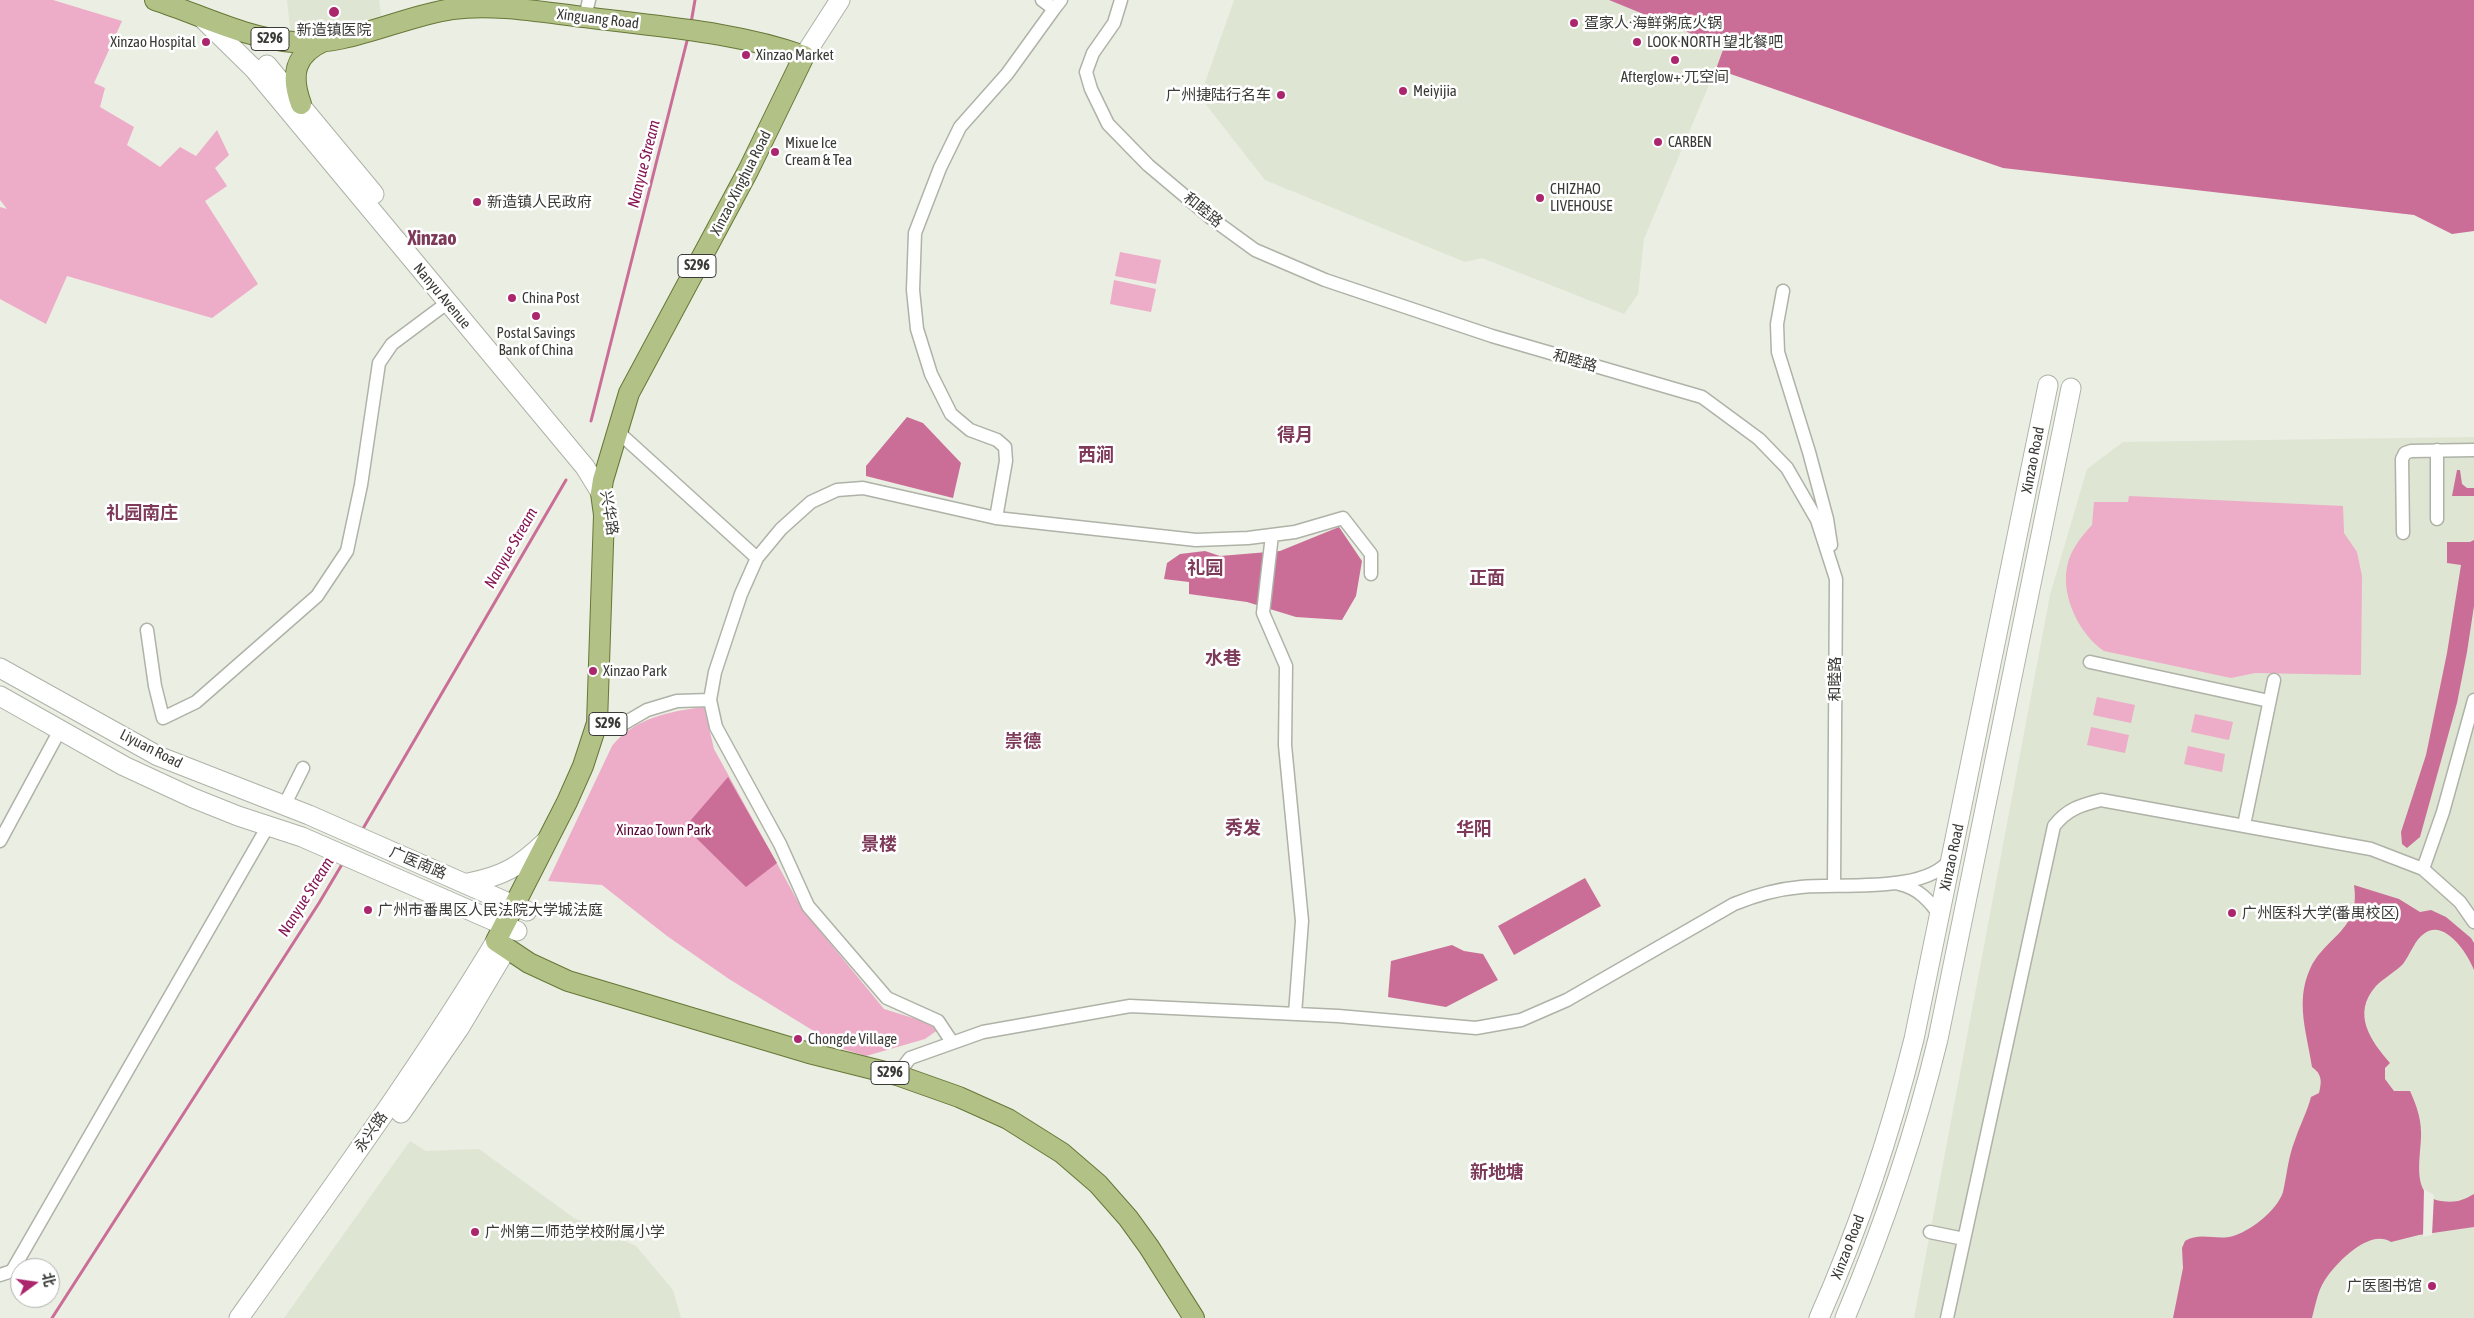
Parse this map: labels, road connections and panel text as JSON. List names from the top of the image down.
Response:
{
  "streets": {
    "main road": [
      "Xinguang Road",
      "S296",
      "Xinzao Xinghua Road",
      "Nanyu Avenue",
      "Xinzao Road",
      "兴华路",
      "Liyuan Road",
      "广医南路",
      "永兴路"
    ],
    "street": ["和睦路"]
  },
  "crossings": [
    ["Xinguang Road", "Xinzao Xinghua Road"],
    ["Xinguang Road", "Nanyu Avenue"],
    ["S296", "兴华路"],
    ["S296", "广医南路"],
    ["S296", "永兴路"],
    ["Xinzao Xinghua Road", "Nanyu Avenue"],
    ["Xinzao Xinghua Road", "兴华路"],
    ["Nanyu Avenue", "兴华路"],
    ["兴华路", "广医南路"],
    ["兴华路", "永兴路"],
    ["Liyuan Road", "广医南路"],
    ["广医南路", "永兴路"]
  ],
  "districts": [
    "Xinzao",
    "得月",
    "西涧",
    "礼园南庄",
    "礼园",
    "正面",
    "水巷",
    "崇德",
    "秀发",
    "华阳",
    "景楼",
    "新地塘"
  ],
  "water": ["Nanyue Stream"],
  "parks": ["Xinzao Town Park"],
  "places": [
    "新造镇医院",
    "疍家人·海鲜粥底火锅",
    "Xinzao Hospital",
    "LOOK·NORTH 望北餐吧",
    "Xinzao Market",
    "Afterglow+·兀空间",
    "Meiyijia",
    "广州捷陆行名车",
    "CARBEN",
    "Mixue Ice Cream & Tea",
    "CHIZHAO LIVEHOUSE",
    "新造镇人民政府",
    "China Post",
    "Postal Savings Bank of China",
    "Xinzao Park",
    "广州市番禺区人民法院大学城法庭",
    "广州医科大学(番禺校区)",
    "Chongde Village",
    "广州第二师范学校附属小学",
    "广医图书馆"
  ],
  "north": "right"
}
